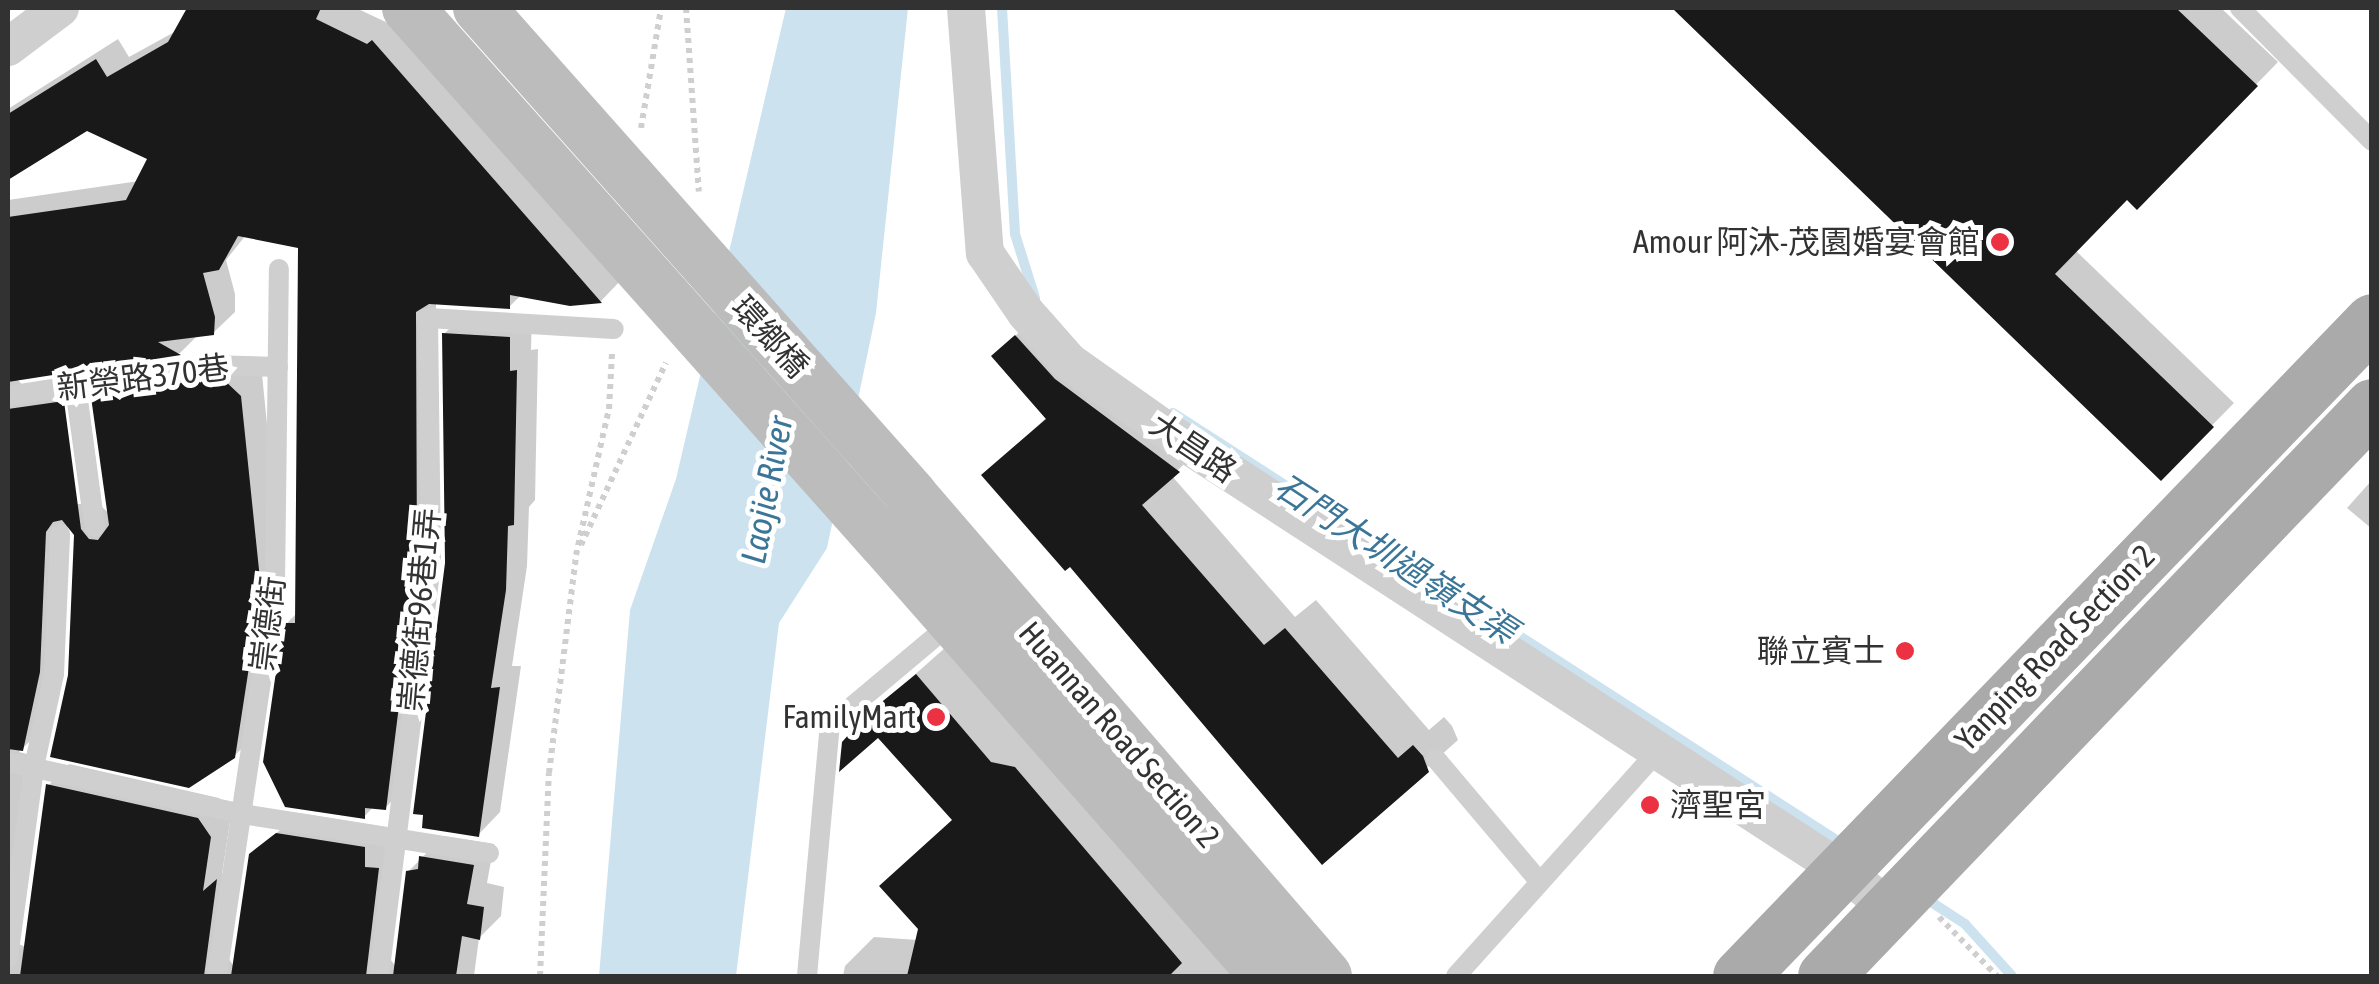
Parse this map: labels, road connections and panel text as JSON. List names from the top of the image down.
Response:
{
  "streets": {
    "main road": ["環鄉橋", "Yanping Road Section 2", "Huannan Road Section 2"],
    "street": ["大昌路"],
    "lane": ["新榮路370巷", "崇德街96巷1弄", "崇德街"]
  },
  "crossings": [
    ["環鄉橋", "Huannan Road Section 2"],
    ["新榮路370巷", "崇德街"],
    ["大昌路", "Yanping Road Section 2"]
  ],
  "water": ["Laojie River", "石門大圳過嶺支渠"],
  "places": [
    "Amour 阿沐-茂園婚宴會館",
    "聯立賓士",
    "FamilyMart",
    "濟聖宮"
  ]
}
